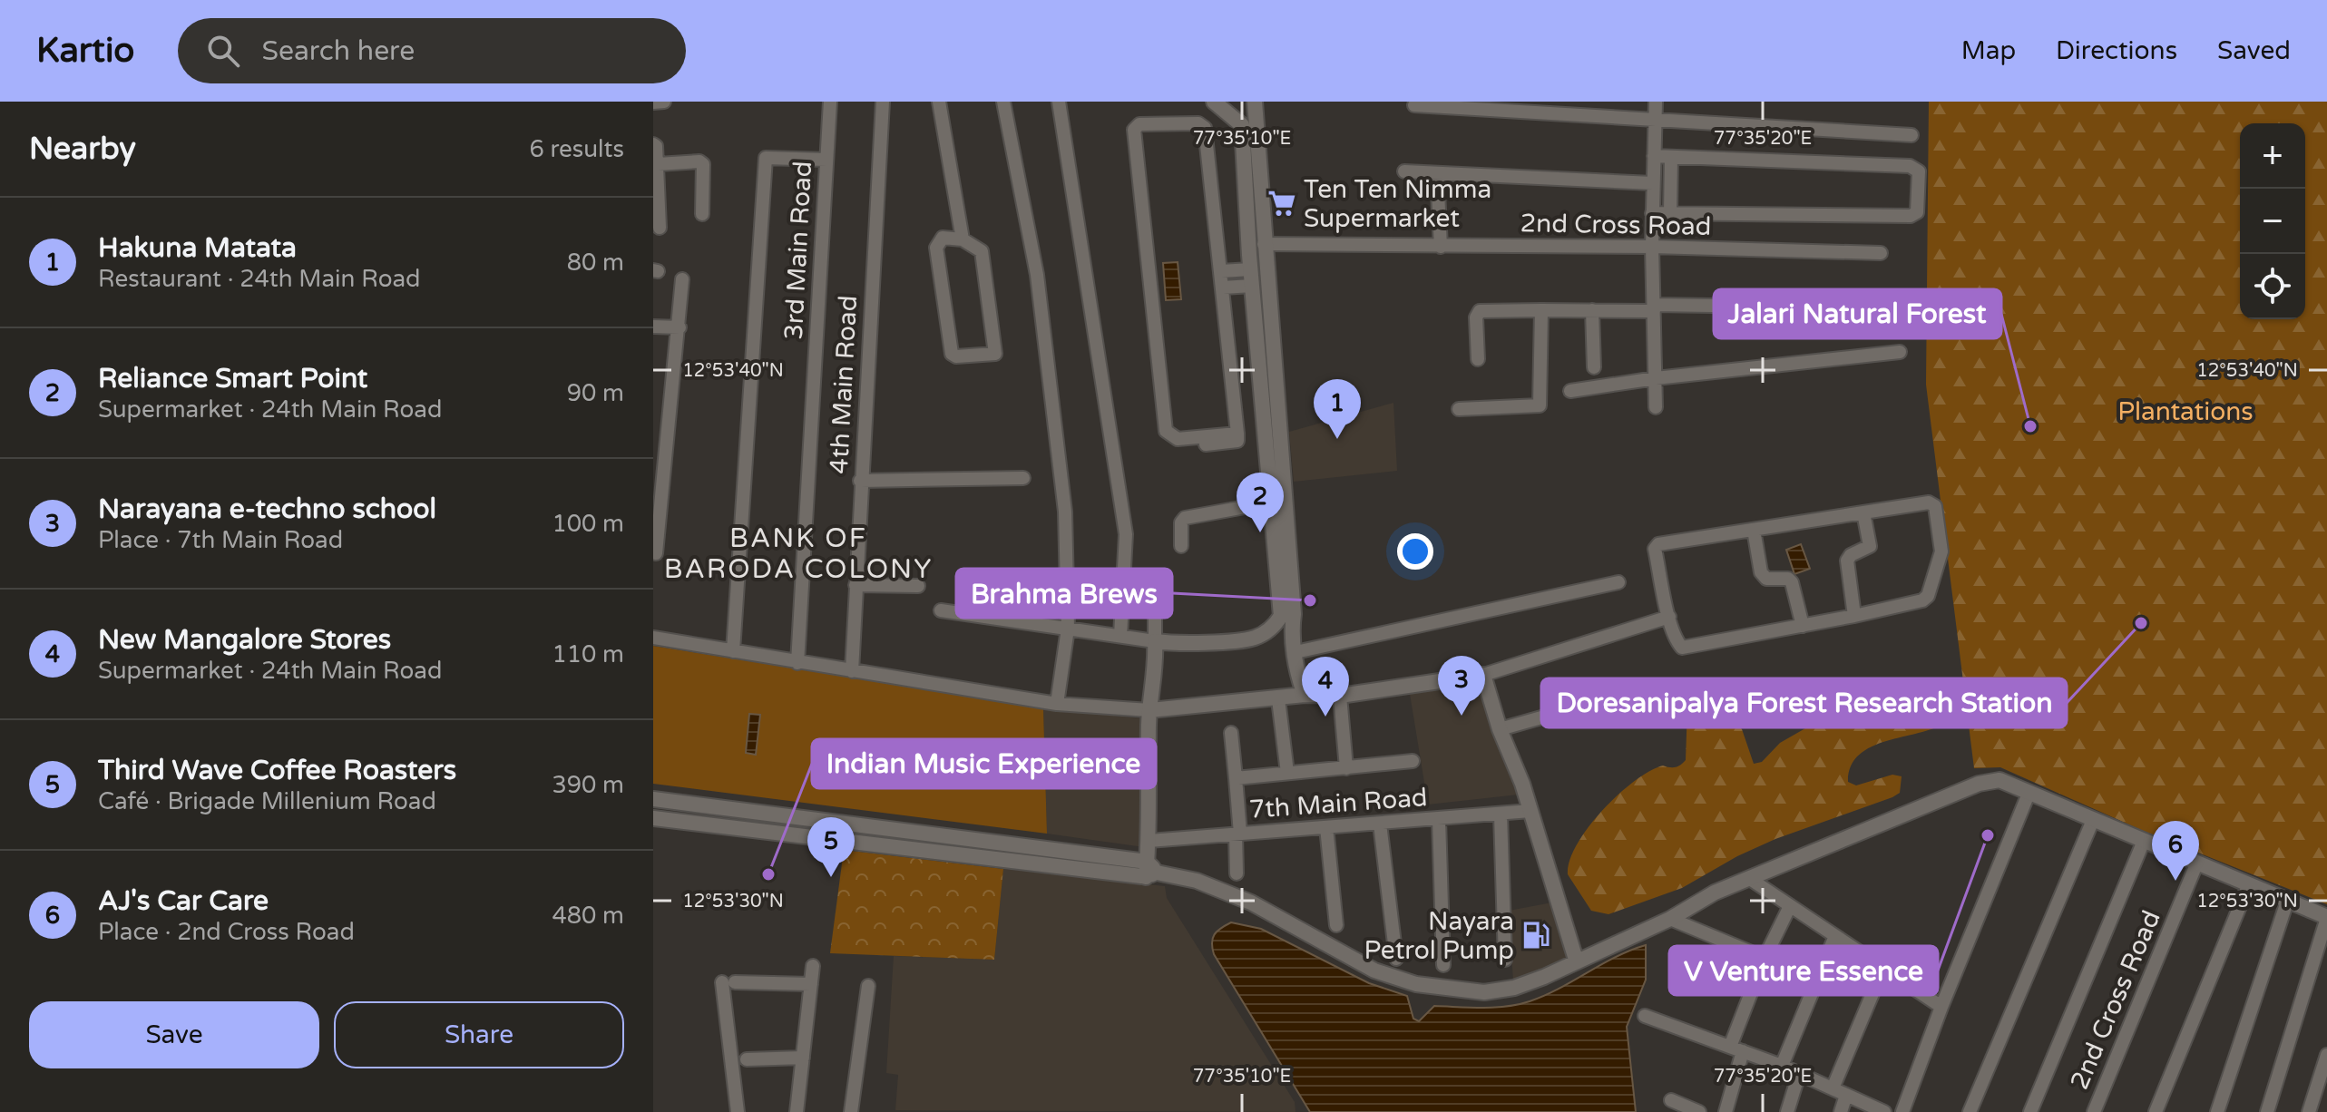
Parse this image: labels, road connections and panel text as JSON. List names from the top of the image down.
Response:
{
  "streets": {
    "street": [
      "2nd Cross Road",
      "3rd Main Road",
      "4th Main Road",
      "7th Main Road"
    ]
  },
  "districts": ["BANK OF BARODA COLONY"],
  "parks": ["Plantations"],
  "places": {
    "supermarket": ["Ten Ten Nimma Supermarket"],
    "other": [
      "Jalari Natural Forest",
      "Brahma Brews",
      "Doresanipalya Forest Research Station",
      "V Venture Essence",
      "Indian Music Experience"
    ],
    "fuel station": ["Nayara Petrol Pump"]
  },
  "page": {
    "header": "Kartio",
    "search": "Search here",
    "nav": ["Map", "Directions", "Saved"],
    "heading": ["Nearby", "6 results"],
    "map_buttons": ["+", "−"],
    "list": [
      {
        "mark": "1",
        "name": "Hakuna Matata",
        "note": "Restaurant · 24th Main Road",
        "value": "80 m"
      },
      {
        "mark": "2",
        "name": "Reliance Smart Point",
        "note": "Supermarket · 24th Main Road",
        "value": "90 m"
      },
      {
        "mark": "3",
        "name": "Narayana e-techno school",
        "note": "Place · 7th Main Road",
        "value": "100 m"
      },
      {
        "mark": "4",
        "name": "New Mangalore Stores",
        "note": "Supermarket · 24th Main Road",
        "value": "110 m"
      },
      {
        "mark": "5",
        "name": "Third Wave Coffee Roasters",
        "note": "Café · Brigade Millenium Road",
        "value": "390 m"
      },
      {
        "mark": "6",
        "name": "AJ's Car Care",
        "note": "Place · 2nd Cross Road",
        "value": "480 m"
      }
    ],
    "pins": [
      "1",
      "2",
      "3",
      "4",
      "5",
      "6"
    ],
    "buttons": ["Save", "Share"]
  },
  "coordinates": [
    "77°35'10\"E",
    "77°35'20\"E",
    "12°53'40\"N",
    "12°53'30\"N"
  ]
}
